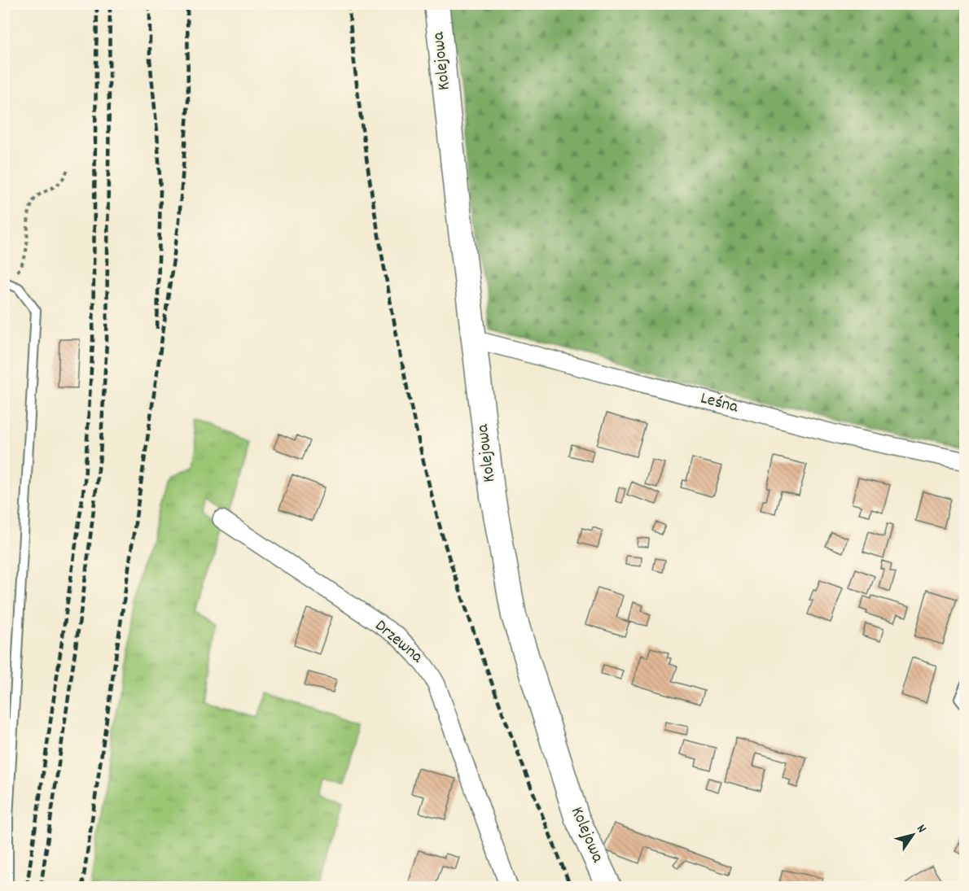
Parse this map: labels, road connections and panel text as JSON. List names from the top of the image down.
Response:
{
  "streets": {
    "street": ["Kolejowa", "Leśna", "Drzewna"]
  },
  "crossings": [
    ["Kolejowa", "Leśna"]
  ],
  "north": "top right"
}
